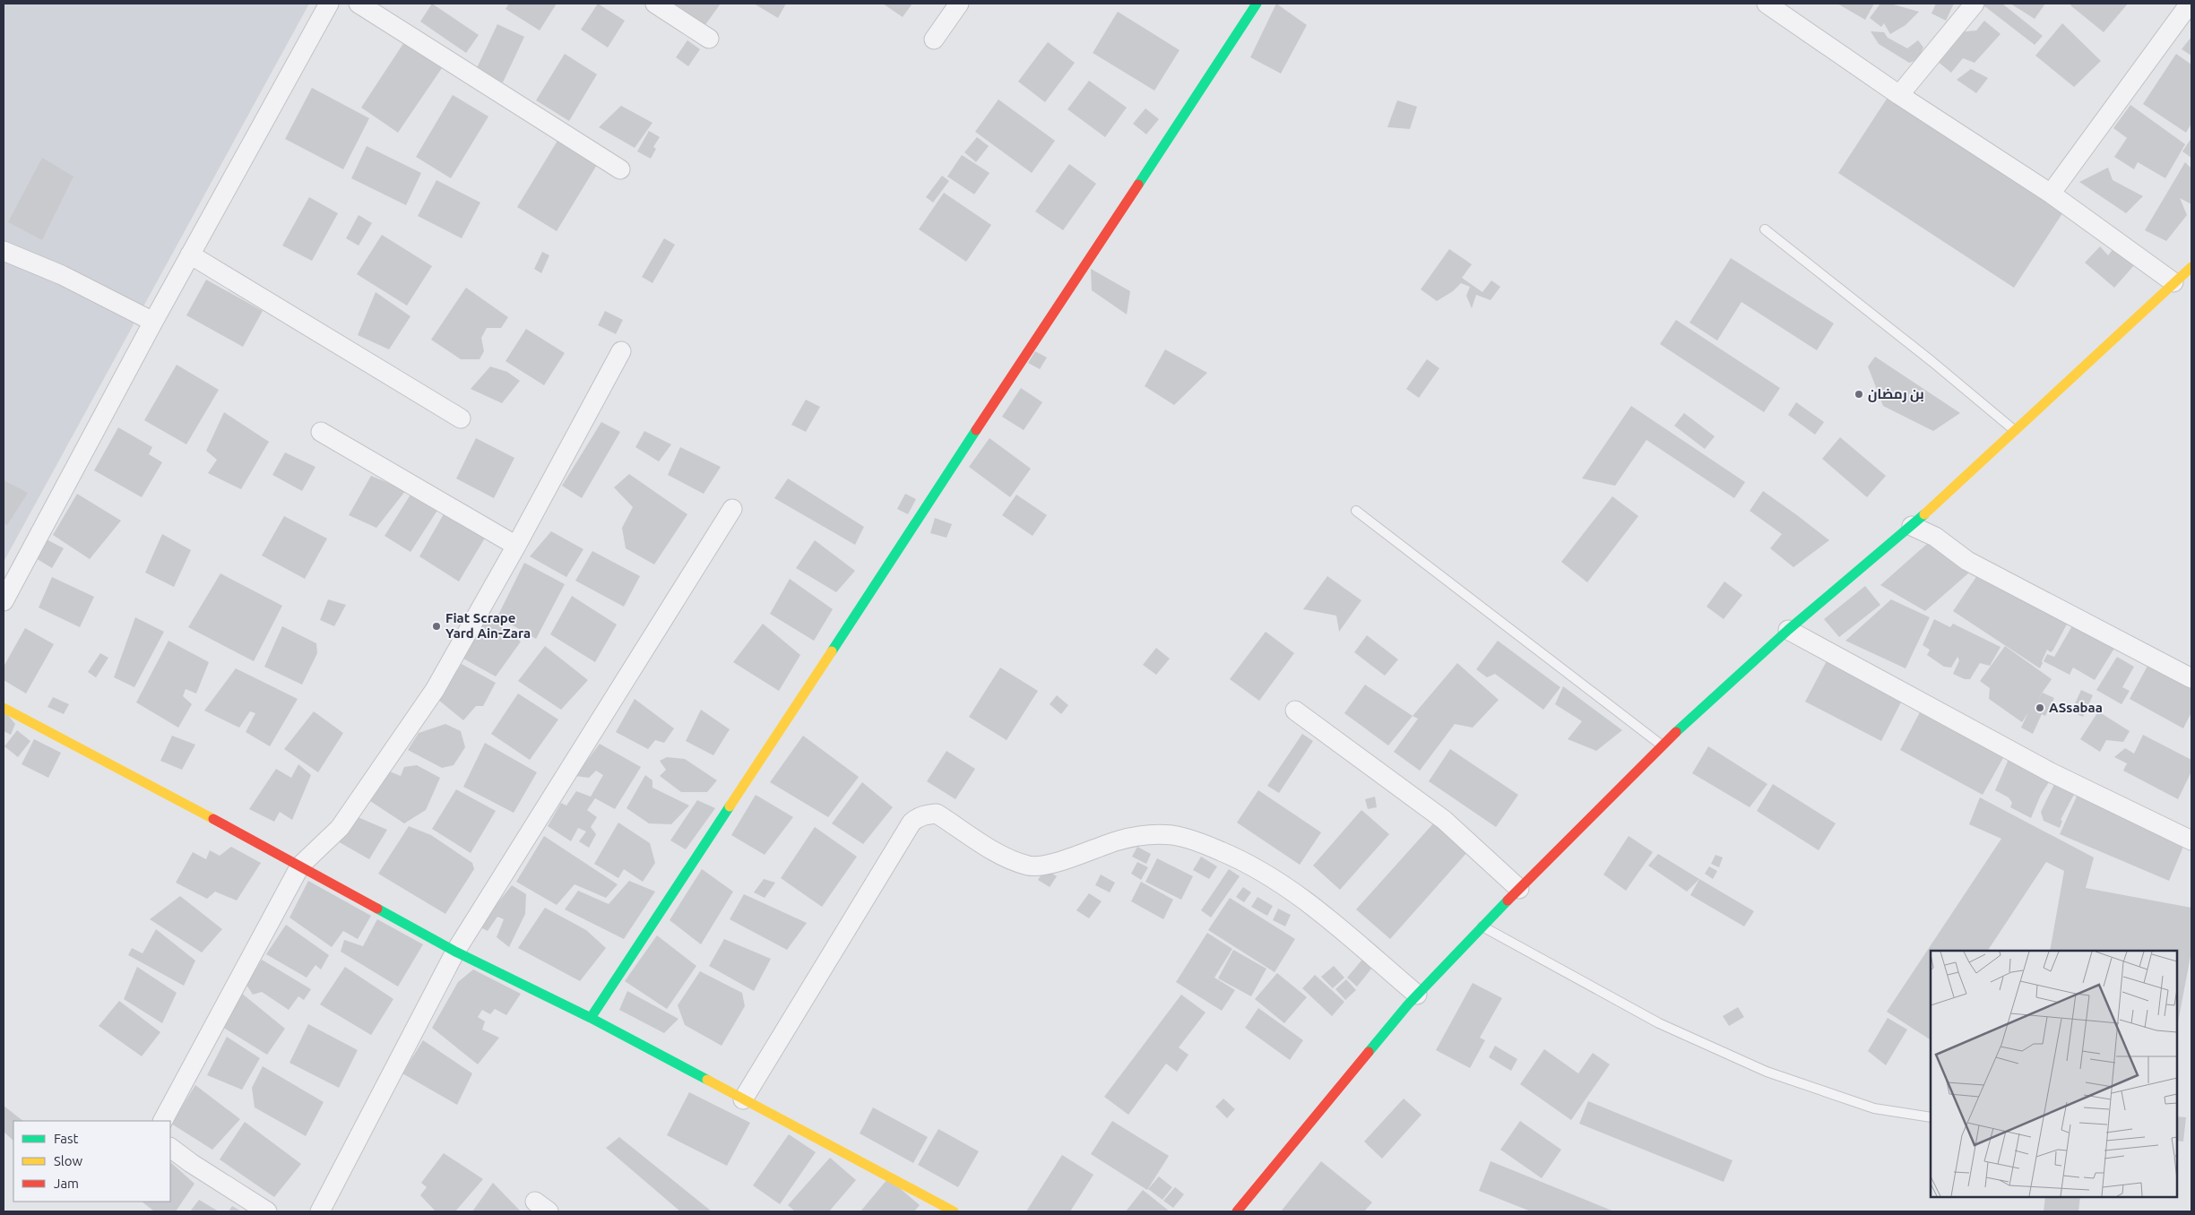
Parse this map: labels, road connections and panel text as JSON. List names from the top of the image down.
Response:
{
  "places": ["بن رمضان", "Fiat Scrape Yard Ain-Zara", "ASsabaa"],
  "legend": ["Fast", "Slow", "Jam"]
}
